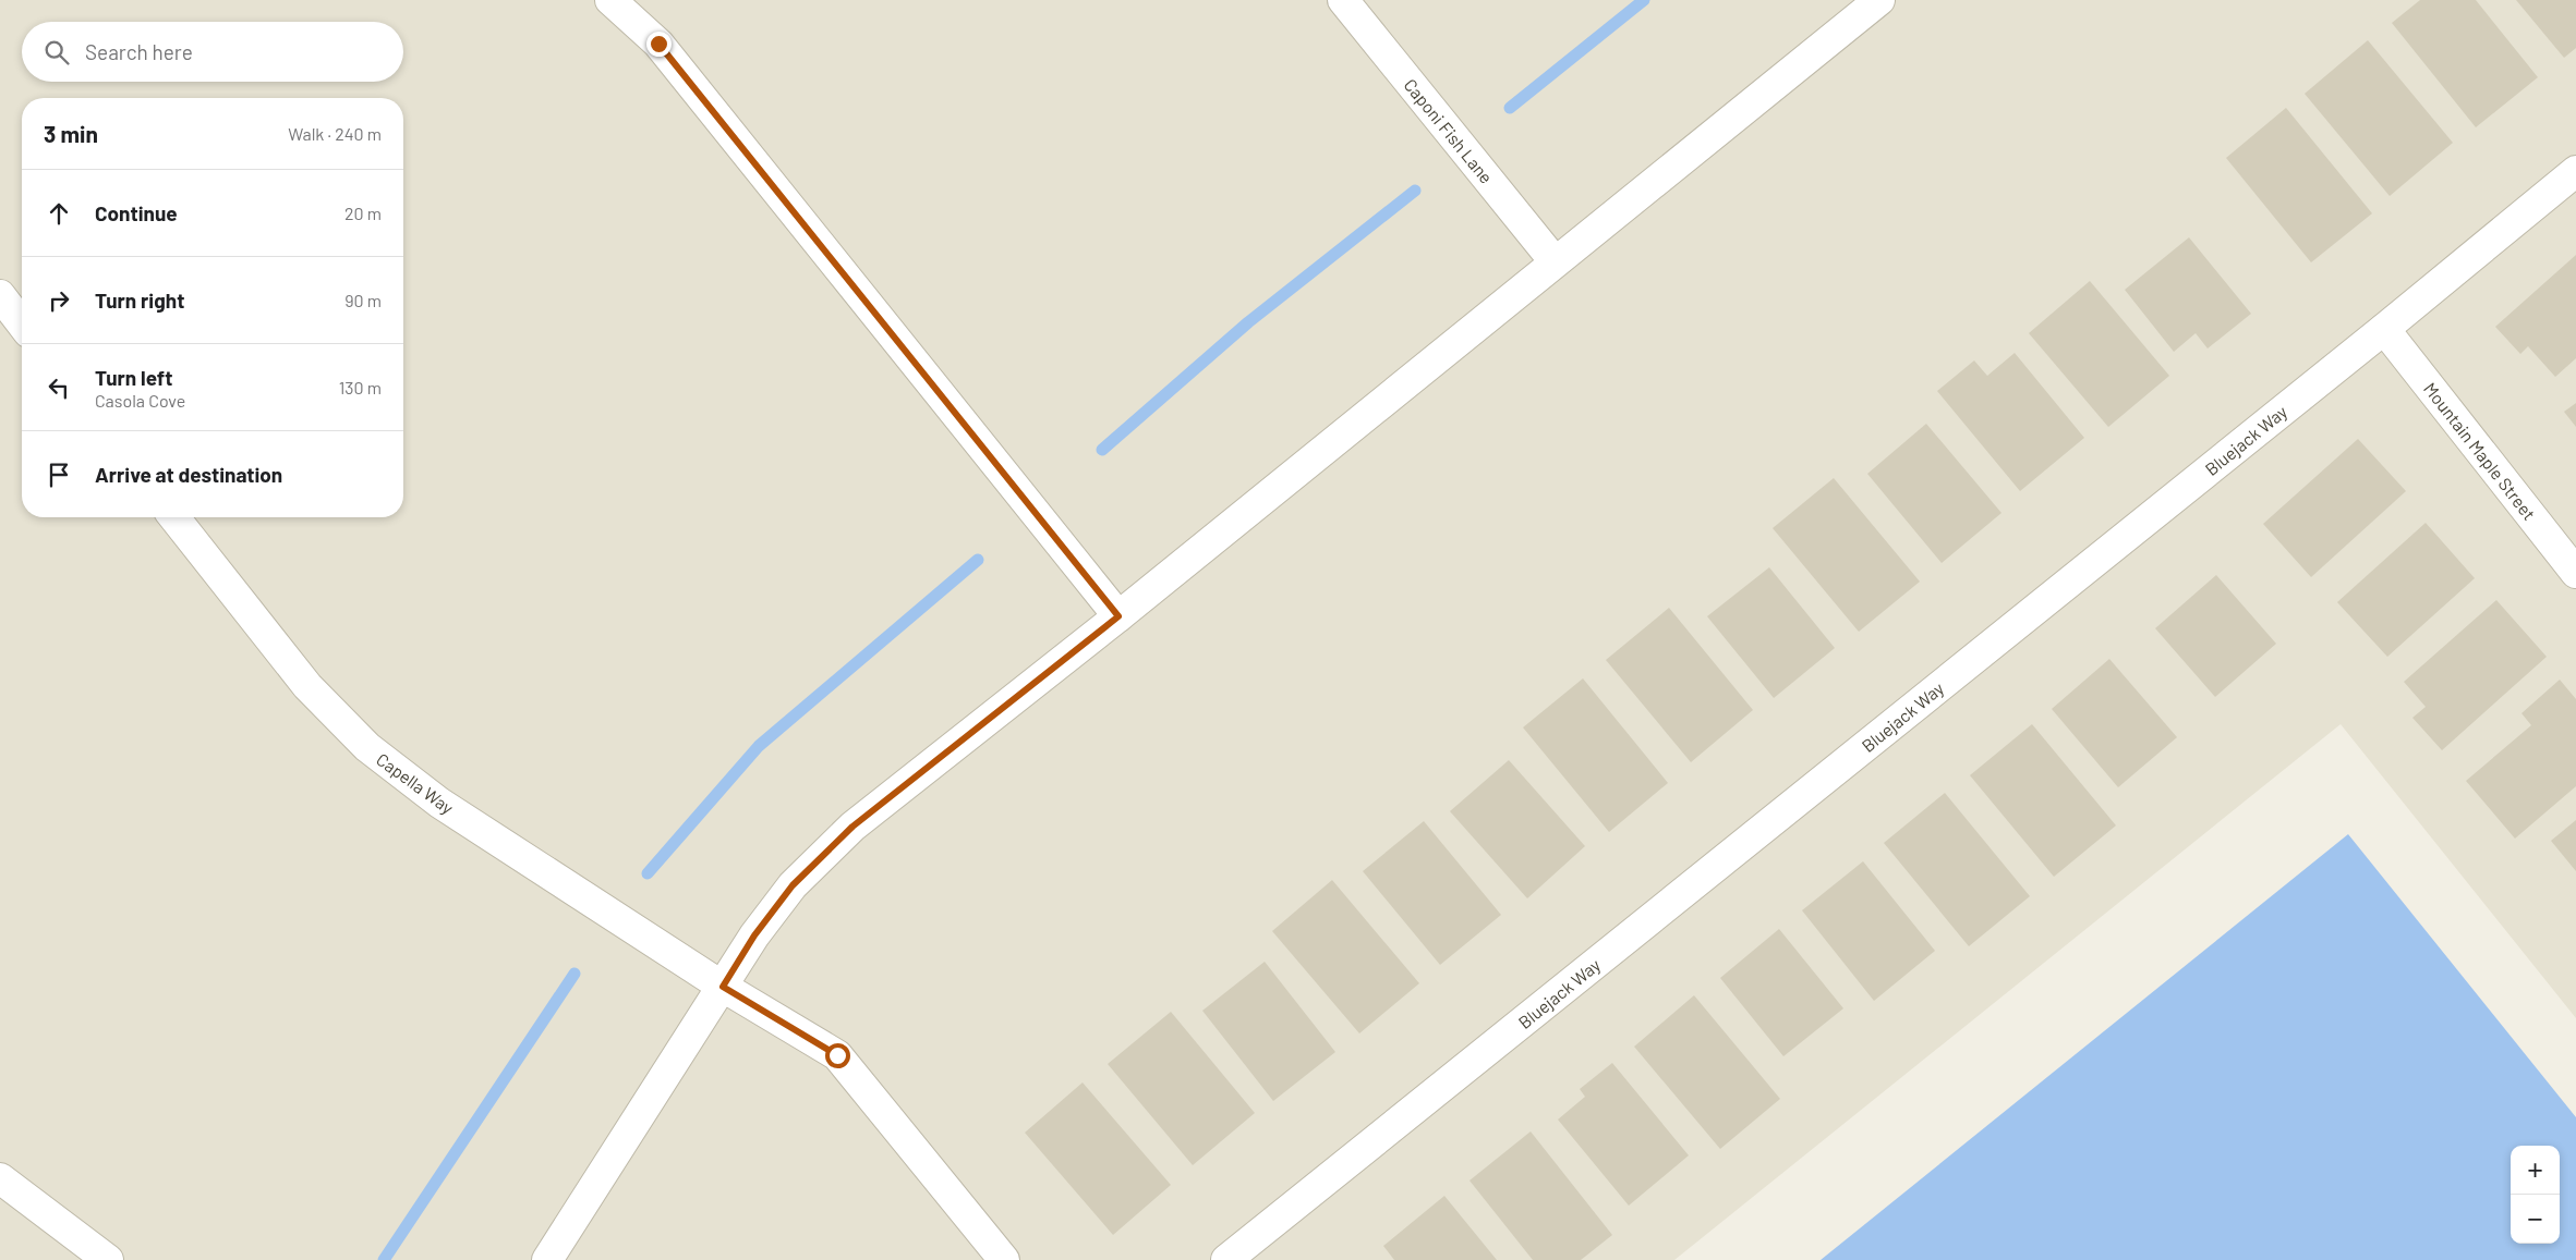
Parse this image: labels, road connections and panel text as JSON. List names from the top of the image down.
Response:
{
  "streets": {
    "street": [
      "Caponi Fish Lane",
      "Bluejack Way",
      "Mountain Maple Street",
      "Capella Way"
    ]
  },
  "crossings": [
    ["Bluejack Way", "Mountain Maple Street"]
  ],
  "page": {
    "search": "Search here",
    "heading": ["3 min", "Walk · 240 m"],
    "list": [
      ["Continue", "20 m"],
      ["Turn right", "90 m"],
      ["Turn left", "Casola Cove", "130 m"],
      "Arrive at destination"
    ],
    "map_buttons": ["+", "−"]
  }
}
